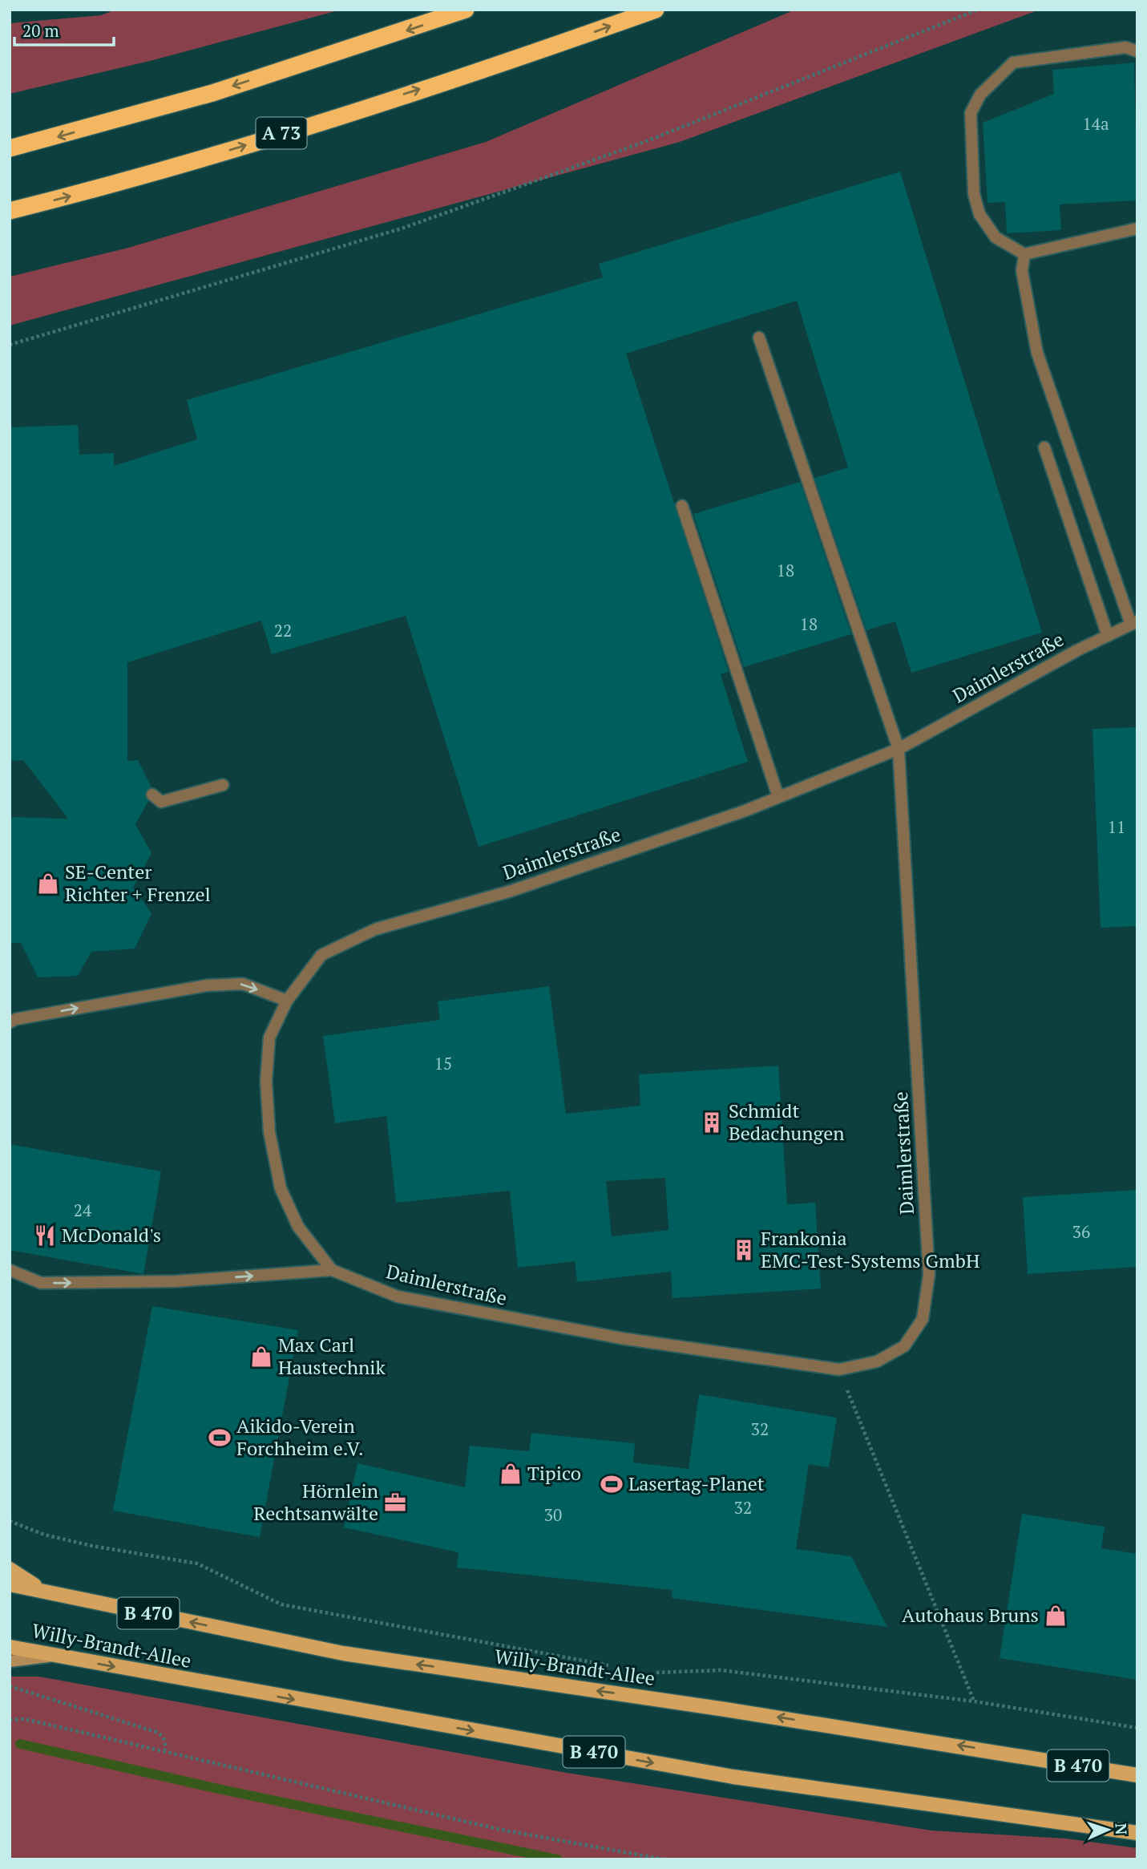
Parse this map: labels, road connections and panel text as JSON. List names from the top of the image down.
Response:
{
  "streets": {
    "highway": ["A 73"],
    "main road": ["B 470", "Willy-Brandt-Allee"],
    "street": ["Daimlerstraße"]
  },
  "places": {
    "shop": [
      "SE-Center Richter + Frenzel",
      "Max Carl Haustechnik",
      "Tipico",
      "Autohaus Bruns"
    ],
    "building": ["Schmidt Bedachungen", "Frankonia EMC-Test-Systems GmbH"],
    "restaurant": ["McDonald's"],
    "sports": ["Aikido-Verein Forchheim e.V.", "Lasertag-Planet"],
    "office": ["Hörnlein Rechtsanwälte"]
  },
  "house_numbers": [
    "14a",
    "18",
    "18",
    "22",
    "11",
    "15",
    "24",
    "36",
    "32",
    "32",
    "30"
  ],
  "scale_bar": "20 m",
  "north": "right"
}
